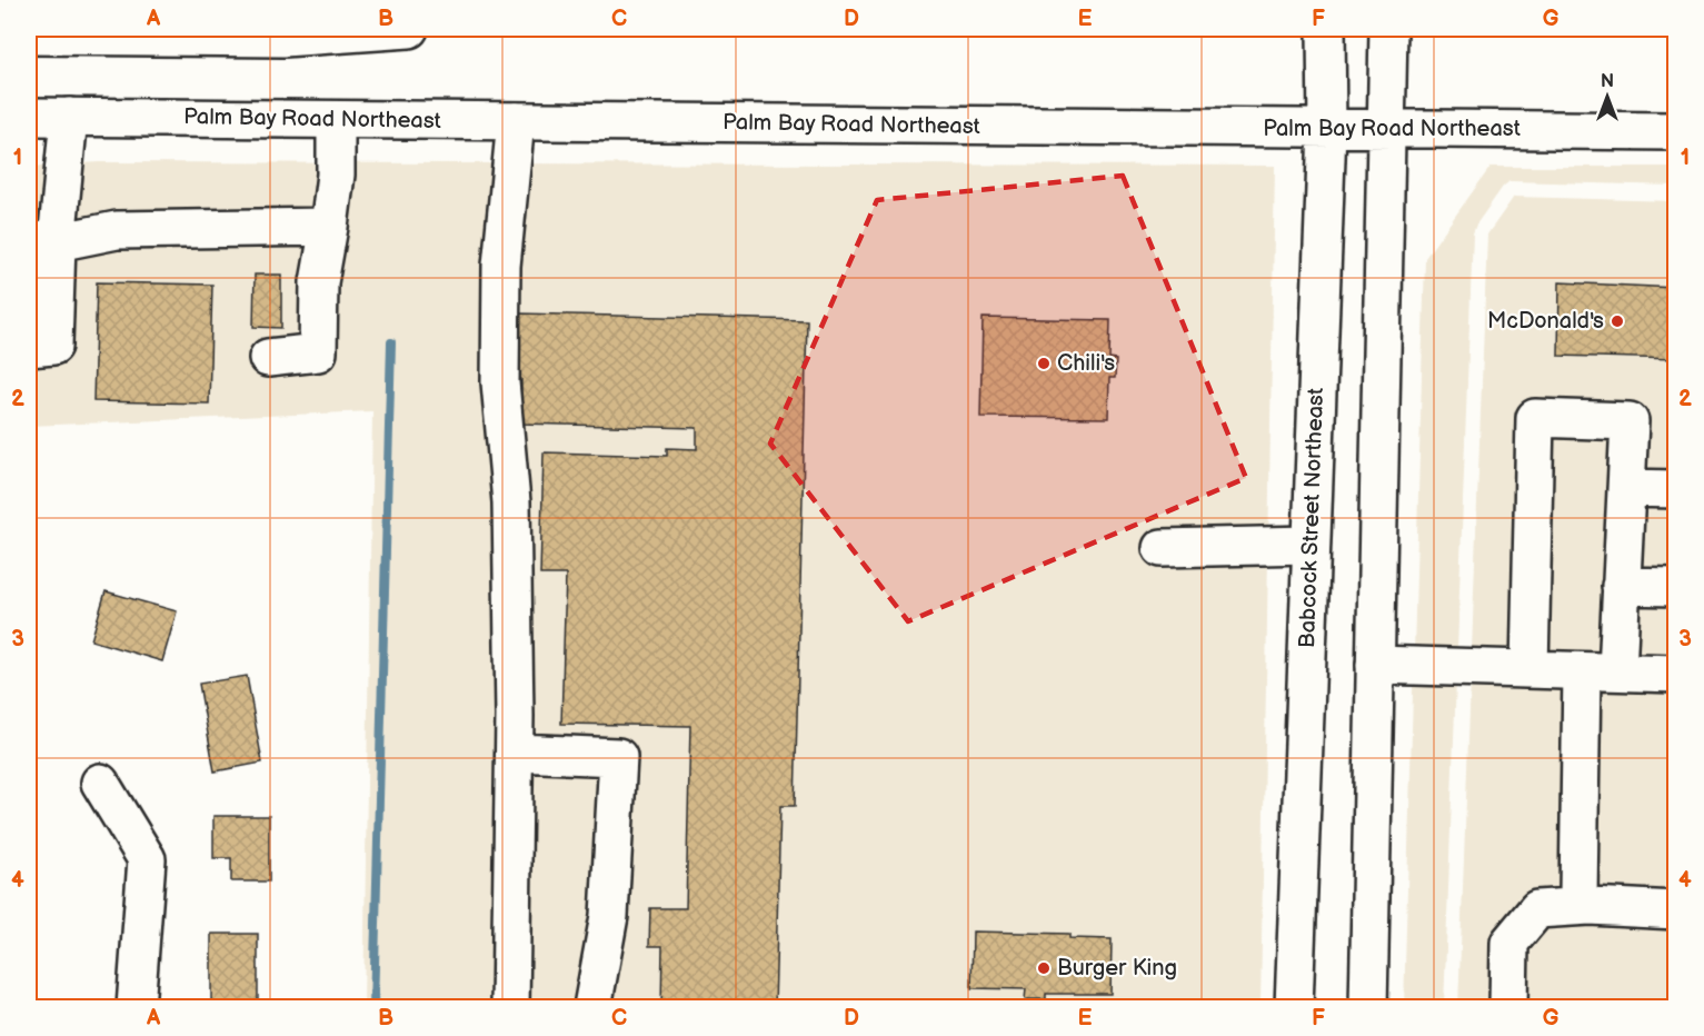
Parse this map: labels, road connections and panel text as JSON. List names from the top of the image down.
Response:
{
  "streets": {
    "main road": ["Palm Bay Road Northeast", "Babcock Street Northeast"]
  },
  "crossings": [
    ["Palm Bay Road Northeast", "Babcock Street Northeast"]
  ],
  "places": ["McDonald's", "Chili's", "Burger King"],
  "north": "top",
  "grid": {
    "columns": [
      "A",
      "B",
      "C",
      "D",
      "E",
      "F",
      "G"
    ],
    "rows": [
      "1",
      "2",
      "3",
      "4"
    ]
  }
}
